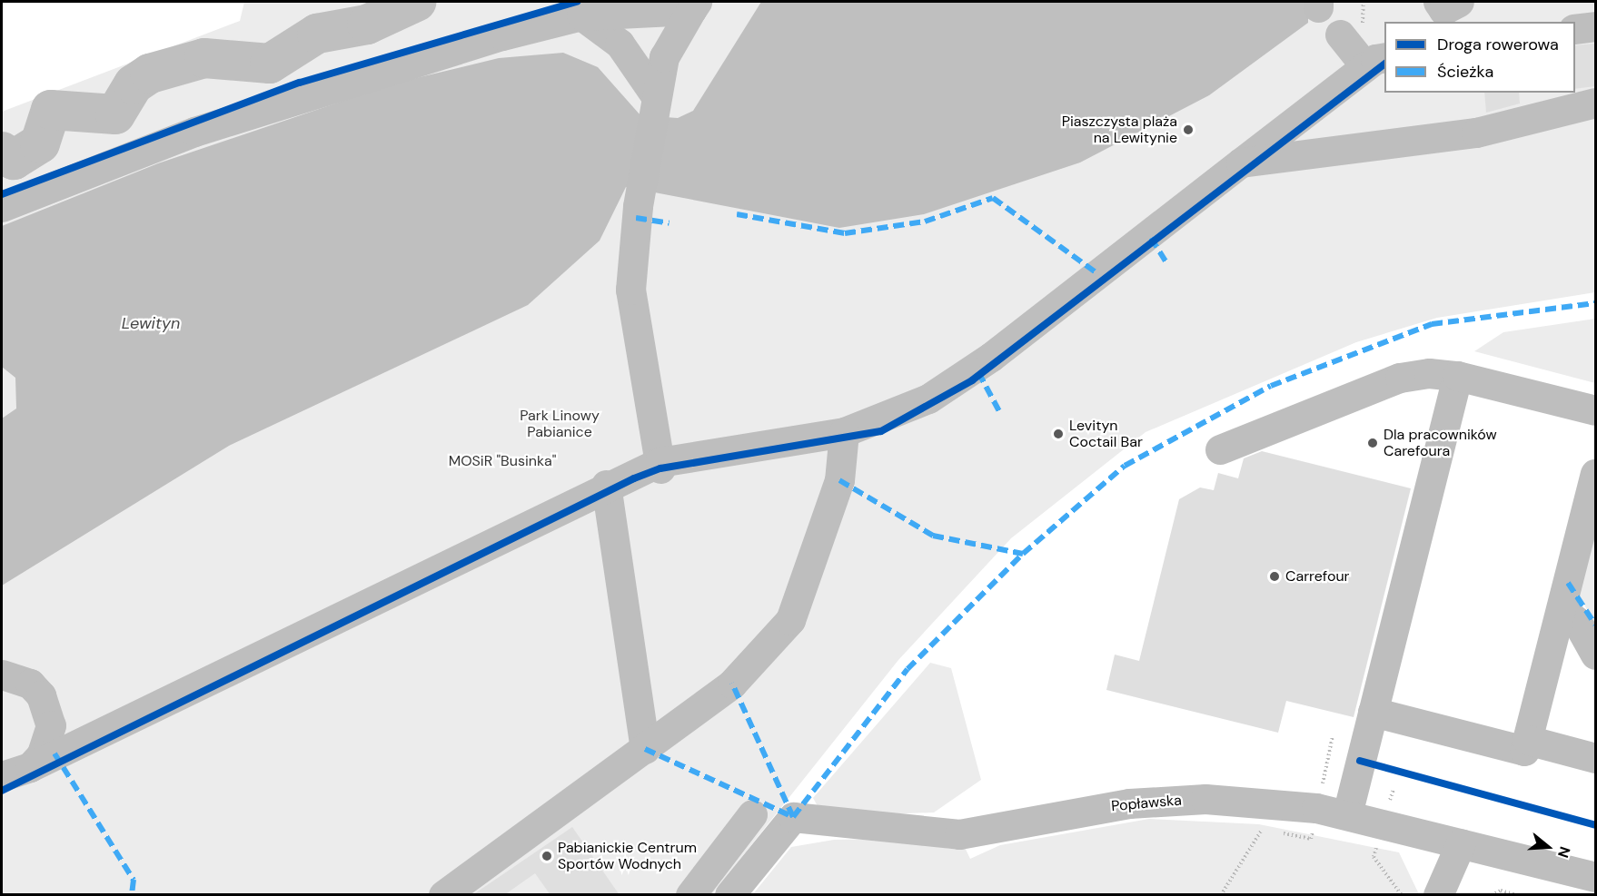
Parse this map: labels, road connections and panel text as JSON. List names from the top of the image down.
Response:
{
  "streets": {
    "street": ["Popławska"]
  },
  "water": ["Lewityn"],
  "parks": ["Park Linowy Pabianice", "MOSiR \"Businka\""],
  "places": [
    "Piaszczysta plaża na Lewitynie",
    "Levityn Coctail Bar",
    "Dla pracowników Carefoura",
    "Carrefour",
    "Pabianickie Centrum Sportów Wodnych"
  ],
  "legend": ["Droga rowerowa", "Ścieżka"],
  "north": "right"
}
